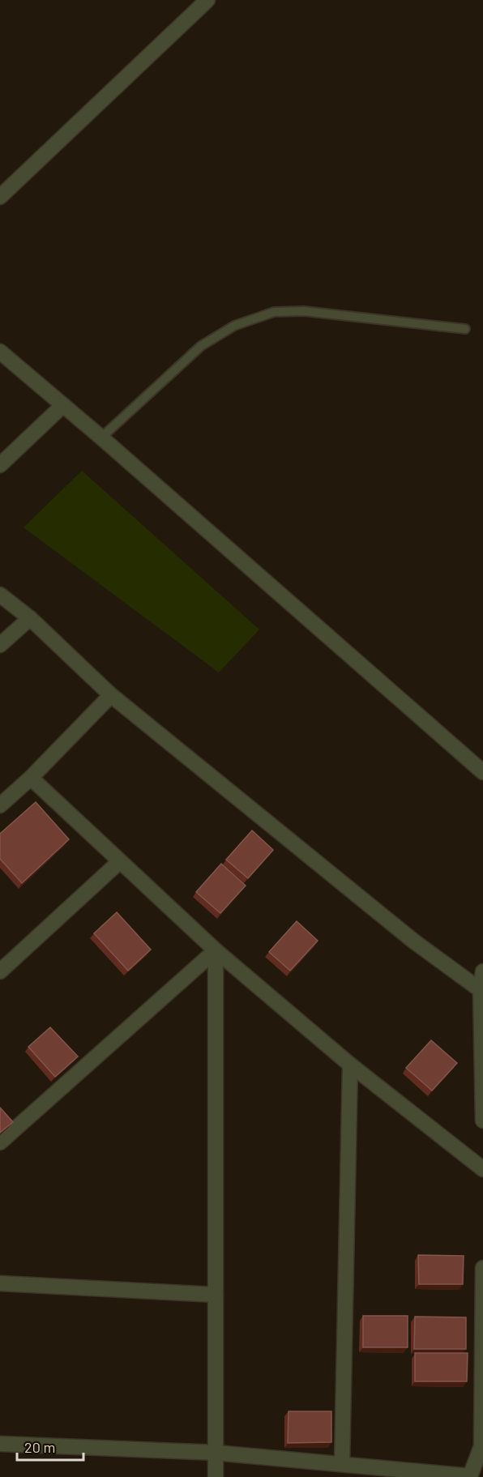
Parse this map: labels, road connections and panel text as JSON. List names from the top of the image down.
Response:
{
  "scale_bar": "20 m"
}
